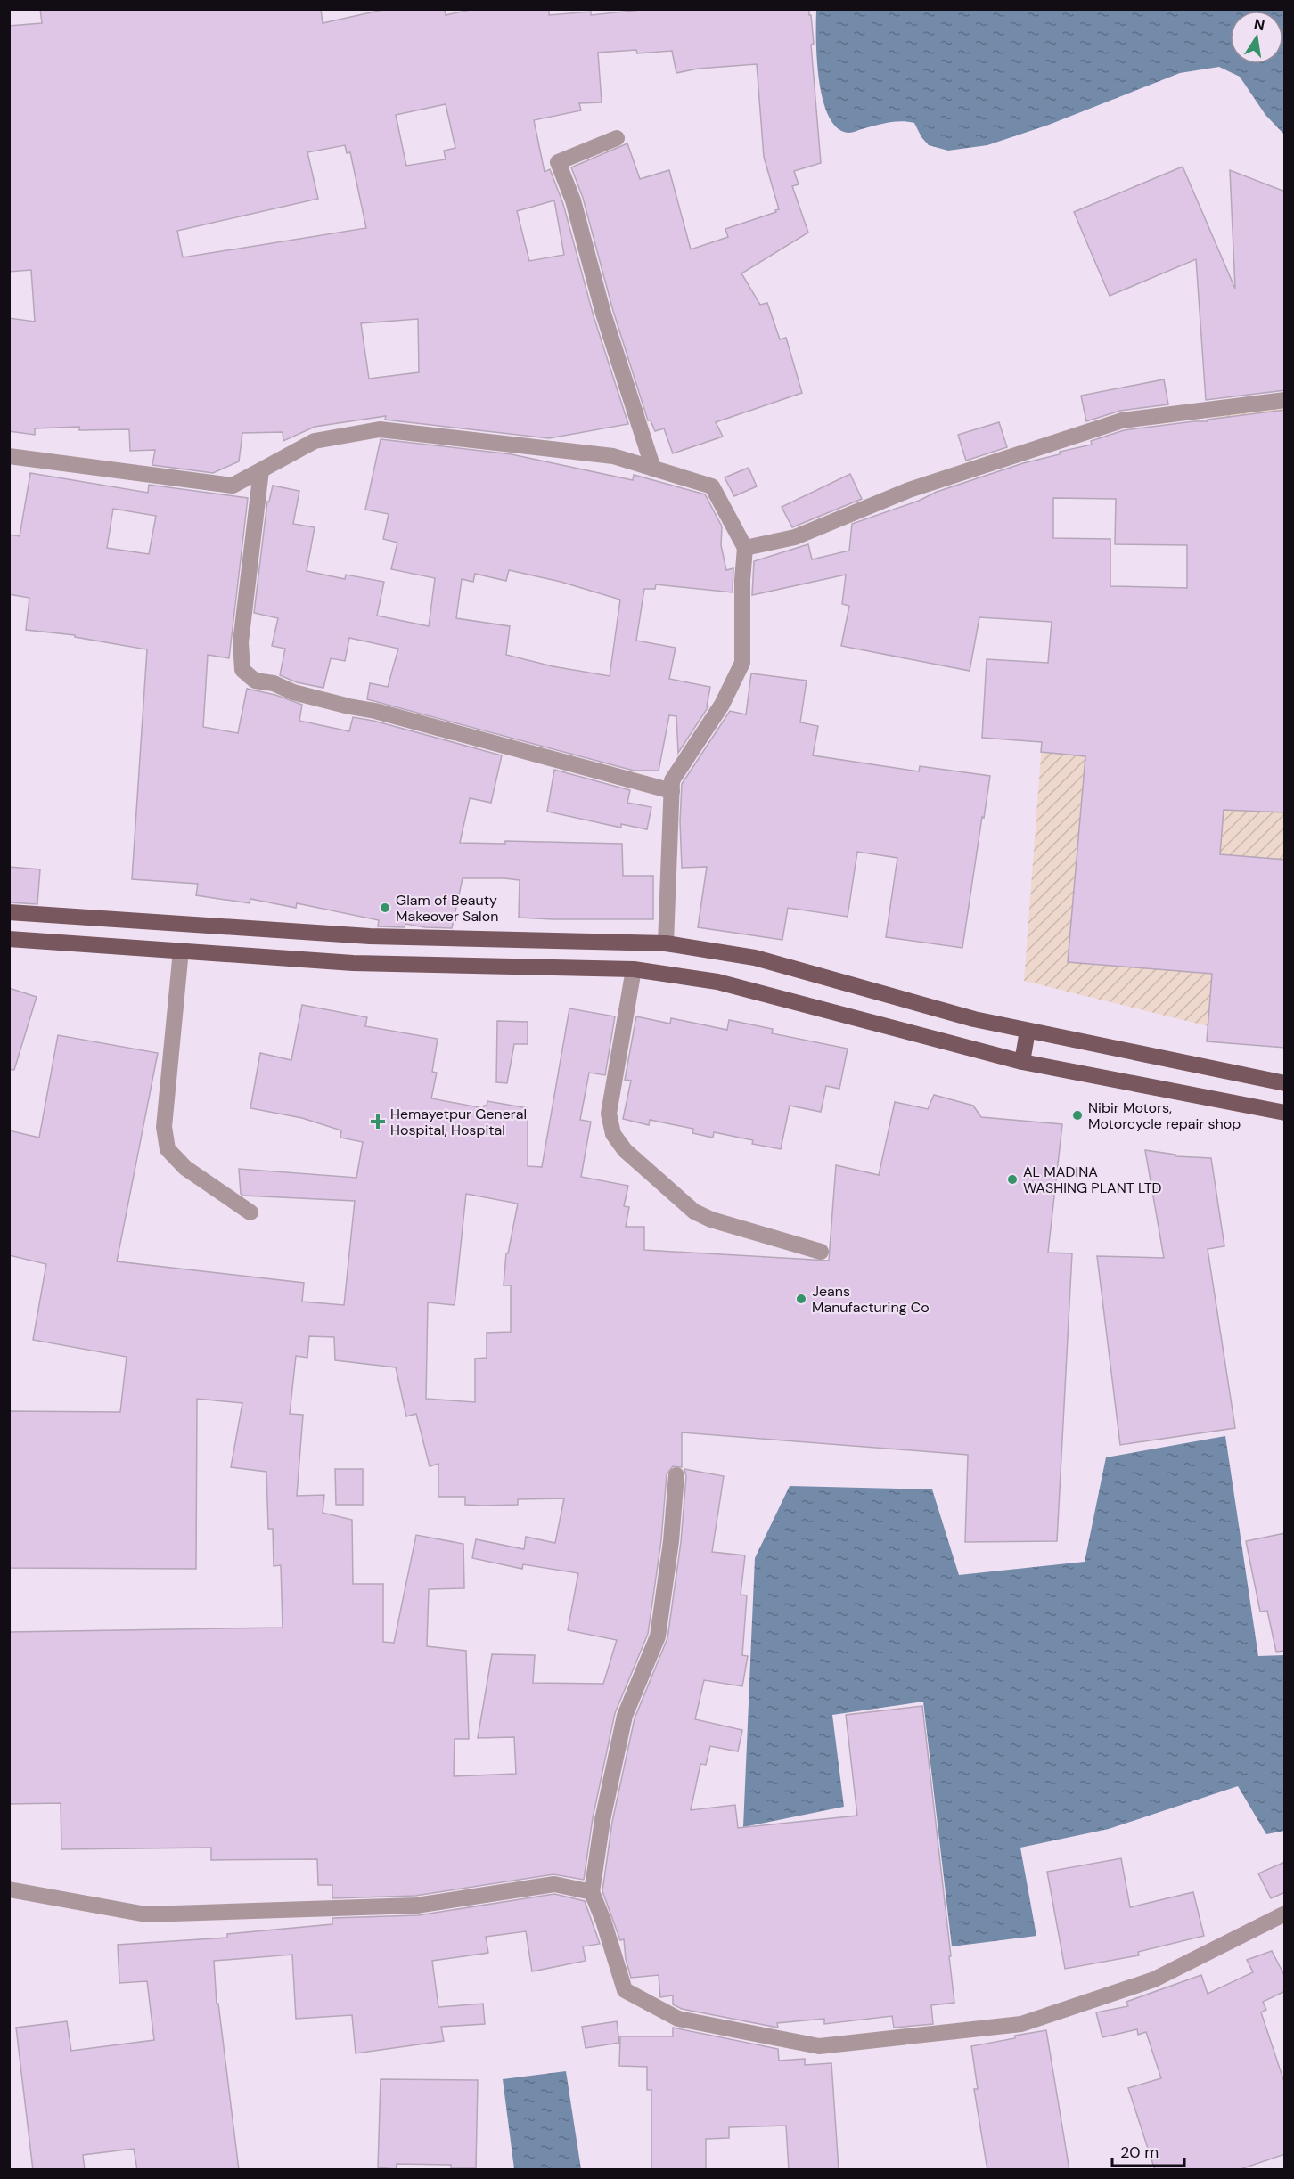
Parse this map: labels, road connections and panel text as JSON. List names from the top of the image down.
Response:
{
  "places": {
    "other": [
      "Glam of Beauty Makeover Salon",
      "Nibir Motors, Motorcycle repair shop",
      "AL MADINA WASHING PLANT LTD",
      "Jeans Manufacturing Co"
    ],
    "health": ["Hemayetpur General Hospital, Hospital"]
  },
  "scale_bar": "20 m",
  "north": "top"
}
